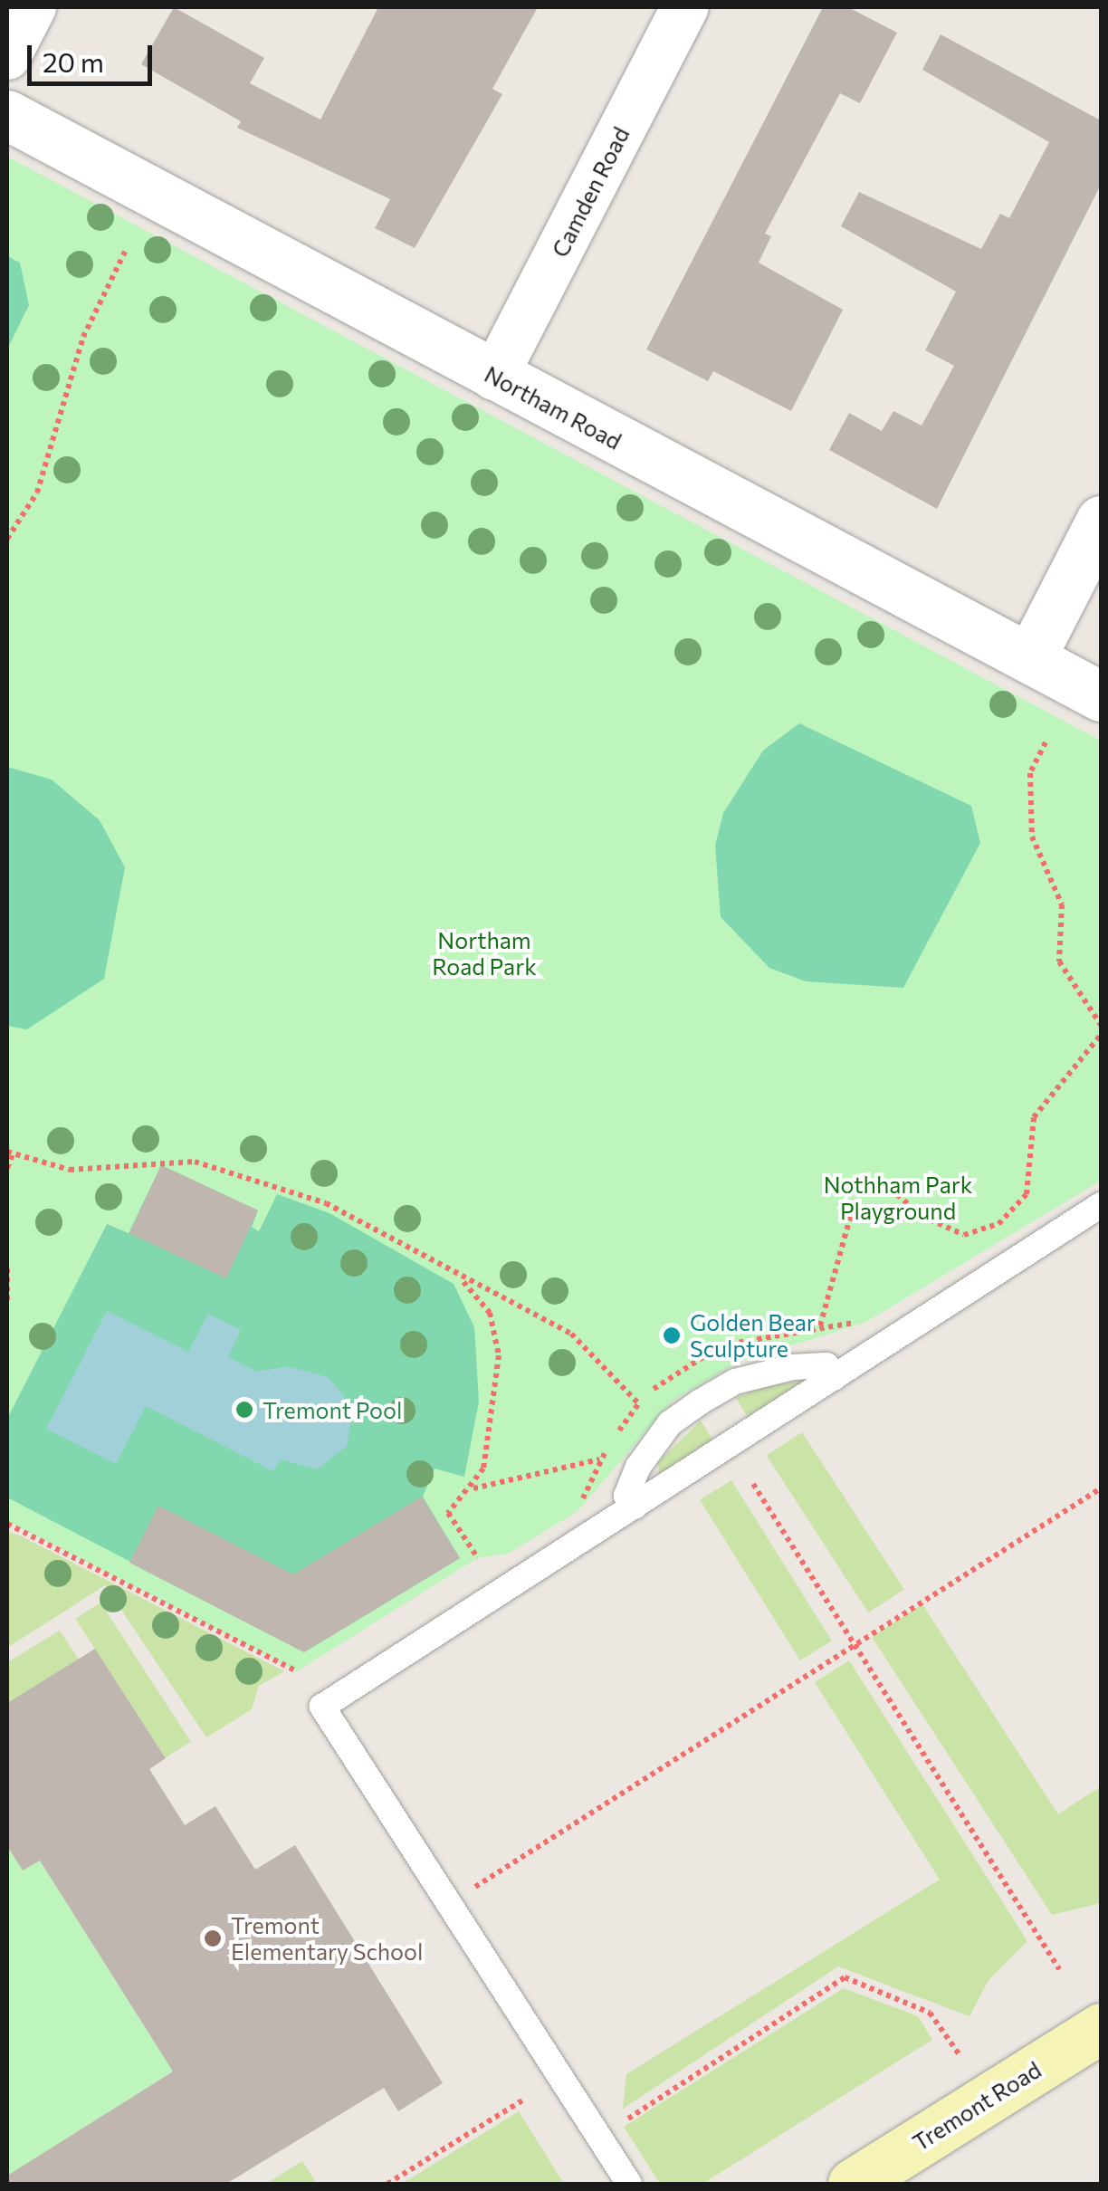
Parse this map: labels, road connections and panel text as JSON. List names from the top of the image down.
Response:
{
  "streets": {
    "main road": ["Tremont Road"],
    "street": ["Camden Road", "Northam Road"]
  },
  "crossings": [
    ["Camden Road", "Northam Road"]
  ],
  "parks": ["Northam Road Park", "Nothham Park Playground"],
  "places": ["Golden Bear Sculpture", "Tremont Pool", "Tremont Elementary School"],
  "scale_bar": "20 m"
}
